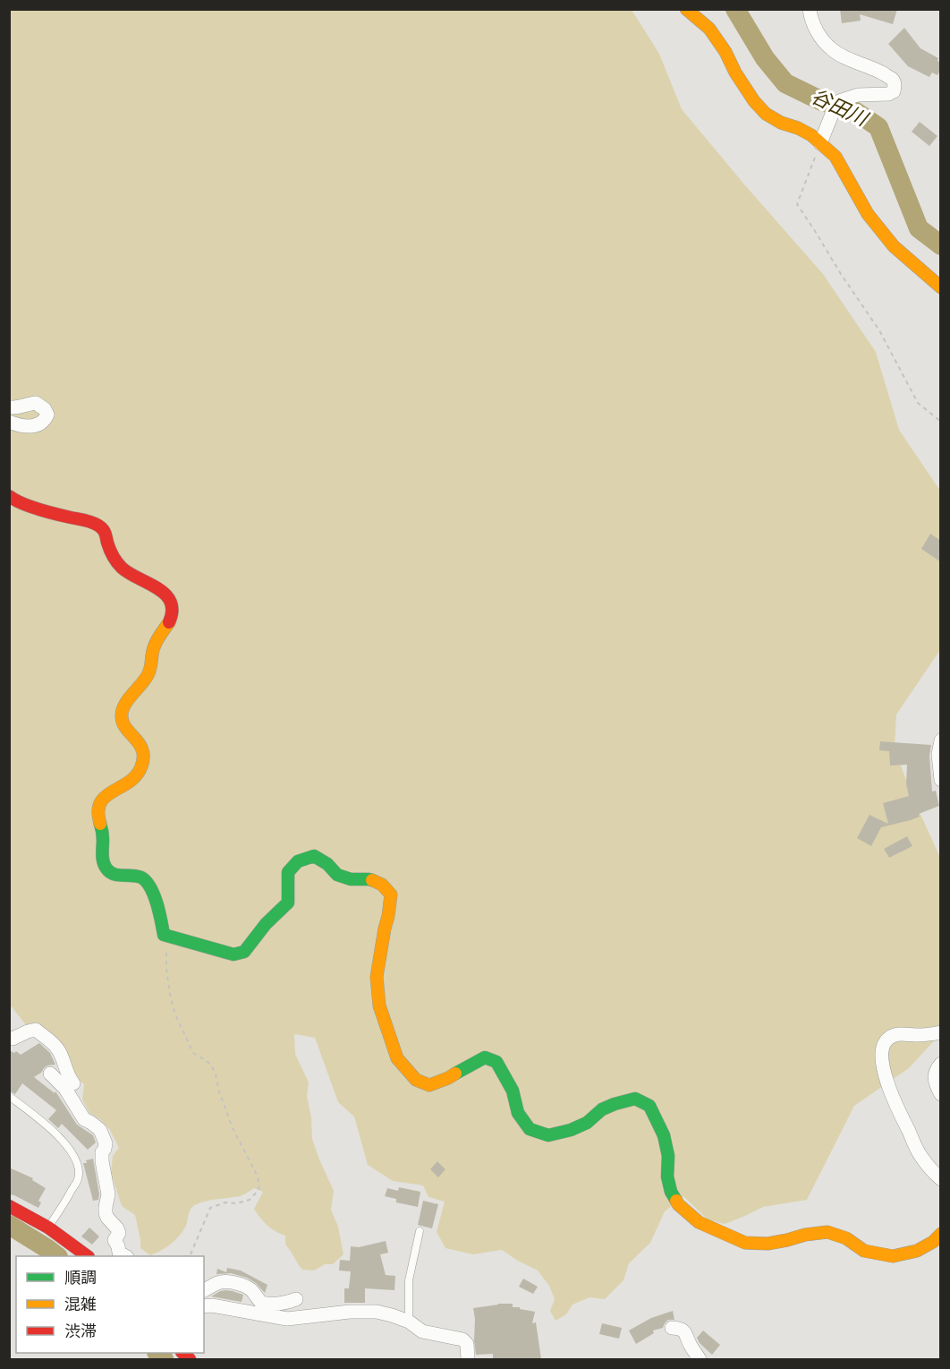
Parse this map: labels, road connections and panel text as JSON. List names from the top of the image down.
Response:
{
  "water": ["谷田川"],
  "legend": ["順調", "混雑", "渋滞"]
}
